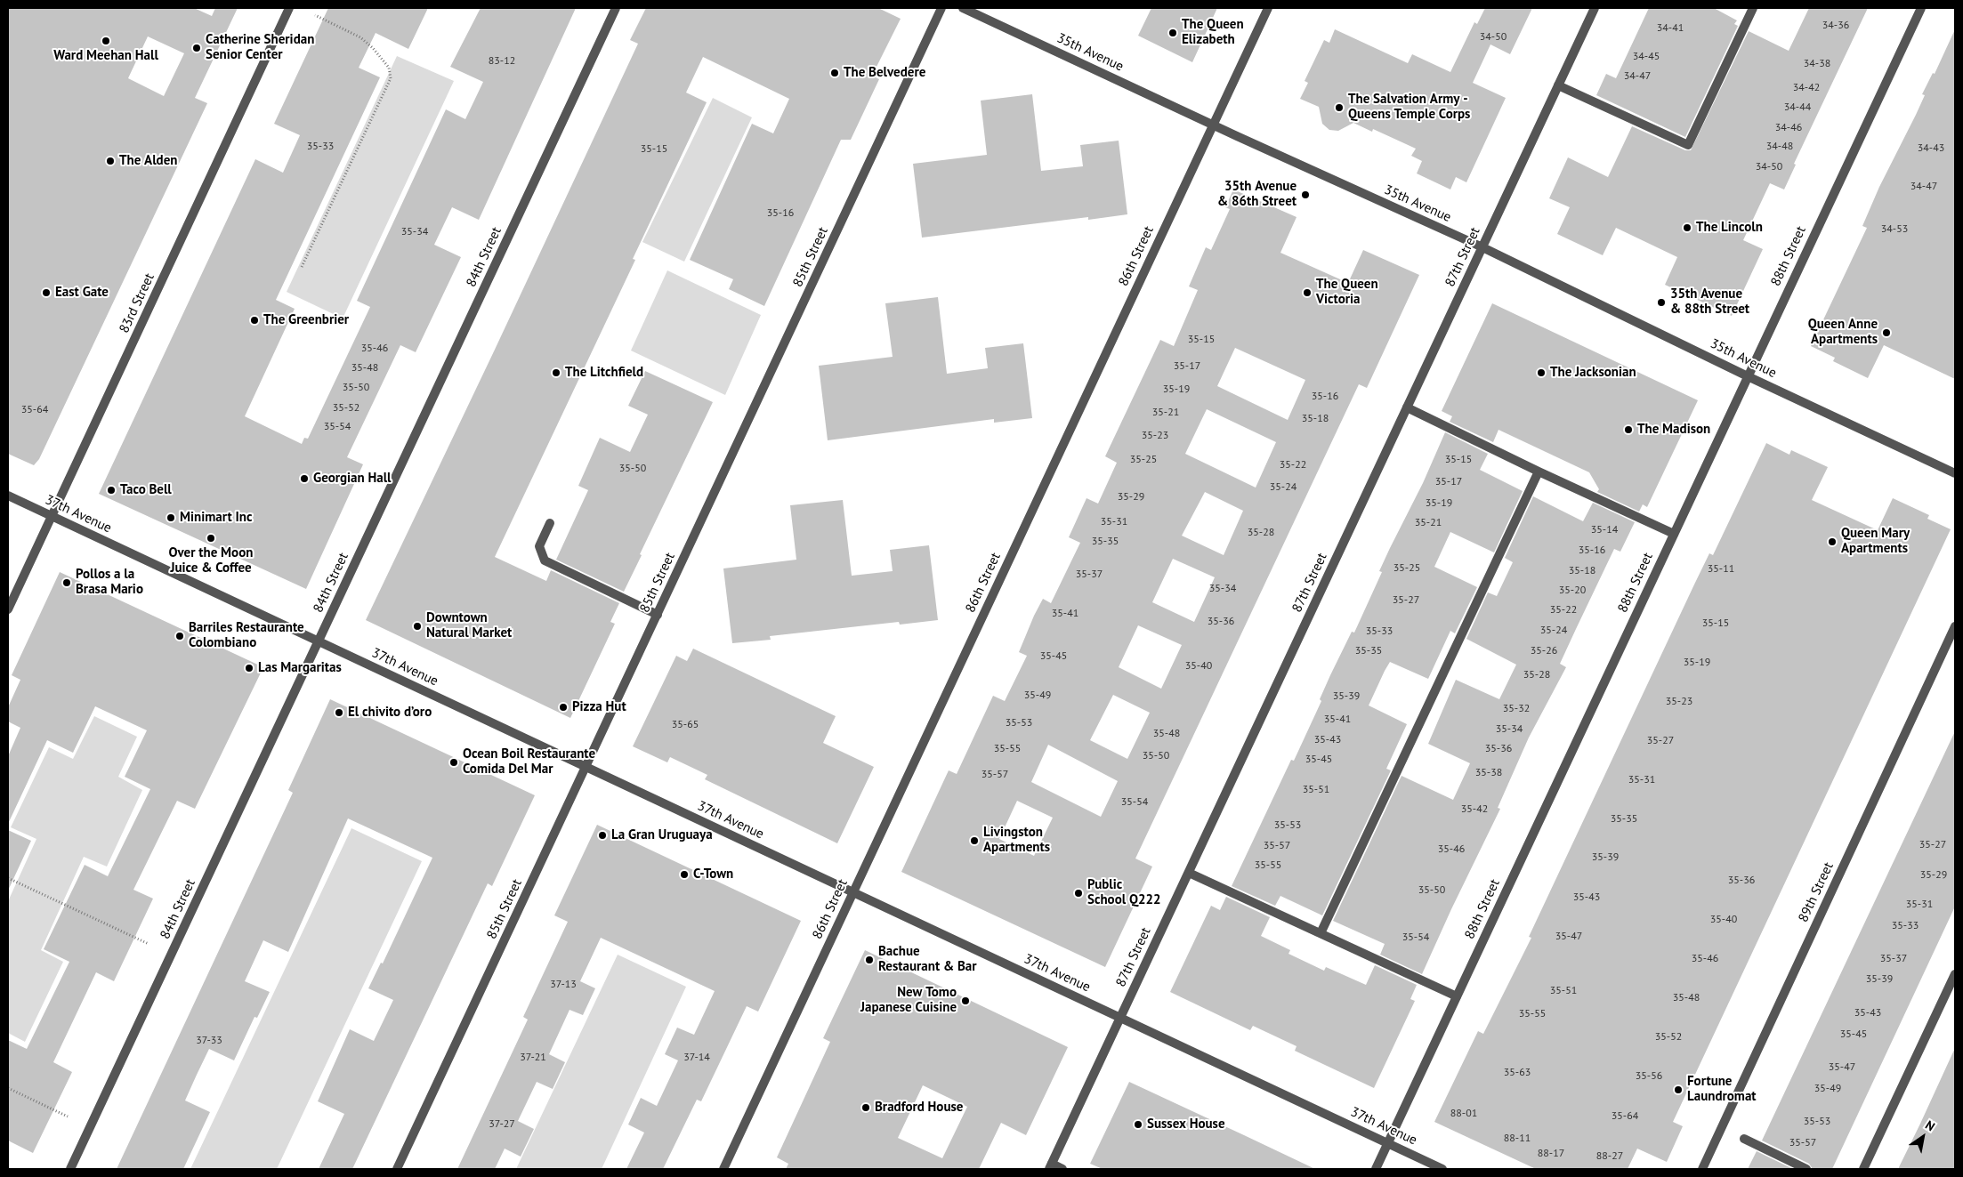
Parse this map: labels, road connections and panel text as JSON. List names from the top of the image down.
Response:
{
  "streets": {
    "street": [
      "35th Avenue",
      "86th Street",
      "88th Street",
      "84th Street",
      "85th Street",
      "87th Street",
      "83rd Street",
      "37th Avenue",
      "89th Street"
    ]
  },
  "crossings": [
    ["35th Avenue", "86th Street"],
    ["35th Avenue", "88th Street"],
    ["35th Avenue", "87th Street"],
    ["86th Street", "37th Avenue"],
    ["88th Street", "37th Avenue"],
    ["84th Street", "37th Avenue"],
    ["85th Street", "37th Avenue"],
    ["87th Street", "37th Avenue"],
    ["83rd Street", "37th Avenue"]
  ],
  "places": [
    "The Queen Elizabeth",
    "Ward Meehan Hall",
    "Catherine Sheridan Senior Center",
    "The Belvedere",
    "The Salvation Army - Queens Temple Corps",
    "The Alden",
    "35th Avenue & 86th Street",
    "The Lincoln",
    "East Gate",
    "The Queen Victoria",
    "35th Avenue & 88th Street",
    "The Greenbrier",
    "Queen Anne Apartments",
    "The Litchfield",
    "The Jacksonian",
    "The Madison",
    "Georgian Hall",
    "Taco Bell",
    "Minimart Inc",
    "Over the Moon Juice & Coffee",
    "Queen Mary Apartments",
    "Pollos a la Brasa Mario",
    "Downtown Natural Market",
    "Barriles Restaurante Colombiano",
    "Las Margaritas",
    "Pizza Hut",
    "El chivito d’oro",
    "Ocean Boil Restaurante Comida Del Mar",
    "La Gran Uruguaya",
    "Livingston Apartments",
    "C-Town",
    "Public School Q222",
    "Bachue Restaurant & Bar",
    "New Tomo Japanese Cuisine",
    "Fortune Laundromat",
    "Bradford House",
    "Sussex House"
  ],
  "house_numbers": [
    "34-36",
    "34-41",
    "34-50",
    "34-45",
    "83-12",
    "34-38",
    "34-47",
    "34-42",
    "34-44",
    "34-46",
    "35-33",
    "34-48",
    "34-43",
    "35-15",
    "34-50",
    "34-47",
    "35-16",
    "34-53",
    "35-34",
    "35-15",
    "35-46",
    "35-17",
    "35-48",
    "35-50",
    "35-19",
    "35-16",
    "35-52",
    "35-64",
    "35-21",
    "35-18",
    "35-54",
    "35-23",
    "35-25",
    "35-15",
    "35-22",
    "35-50",
    "35-17",
    "35-24",
    "35-29",
    "35-19",
    "35-31",
    "35-21",
    "35-14",
    "35-28",
    "35-35",
    "35-16",
    "35-25",
    "35-11",
    "35-18",
    "35-37",
    "35-34",
    "35-20",
    "35-27",
    "35-22",
    "35-41",
    "35-36",
    "35-15",
    "35-24",
    "35-33",
    "35-35",
    "35-26",
    "35-45",
    "35-19",
    "35-40",
    "35-28",
    "35-49",
    "35-39",
    "35-23",
    "35-32",
    "35-41",
    "35-53",
    "35-65",
    "35-34",
    "35-48",
    "35-43",
    "35-27",
    "35-55",
    "35-36",
    "35-50",
    "35-45",
    "35-38",
    "35-57",
    "35-31",
    "35-51",
    "35-54",
    "35-42",
    "35-35",
    "35-53",
    "35-27",
    "35-57",
    "35-46",
    "35-39",
    "35-55",
    "35-29",
    "35-36",
    "35-50",
    "35-43",
    "35-31",
    "35-40",
    "35-33",
    "35-47",
    "35-54",
    "35-46",
    "35-37",
    "35-39",
    "37-13",
    "35-51",
    "35-48",
    "35-43",
    "35-55",
    "35-45",
    "35-52",
    "37-33",
    "37-21",
    "37-14",
    "35-47",
    "35-63",
    "35-56",
    "35-49",
    "88-01",
    "35-64",
    "35-53",
    "37-27",
    "88-11",
    "35-57",
    "88-17",
    "88-27"
  ],
  "north": "top right"
}
